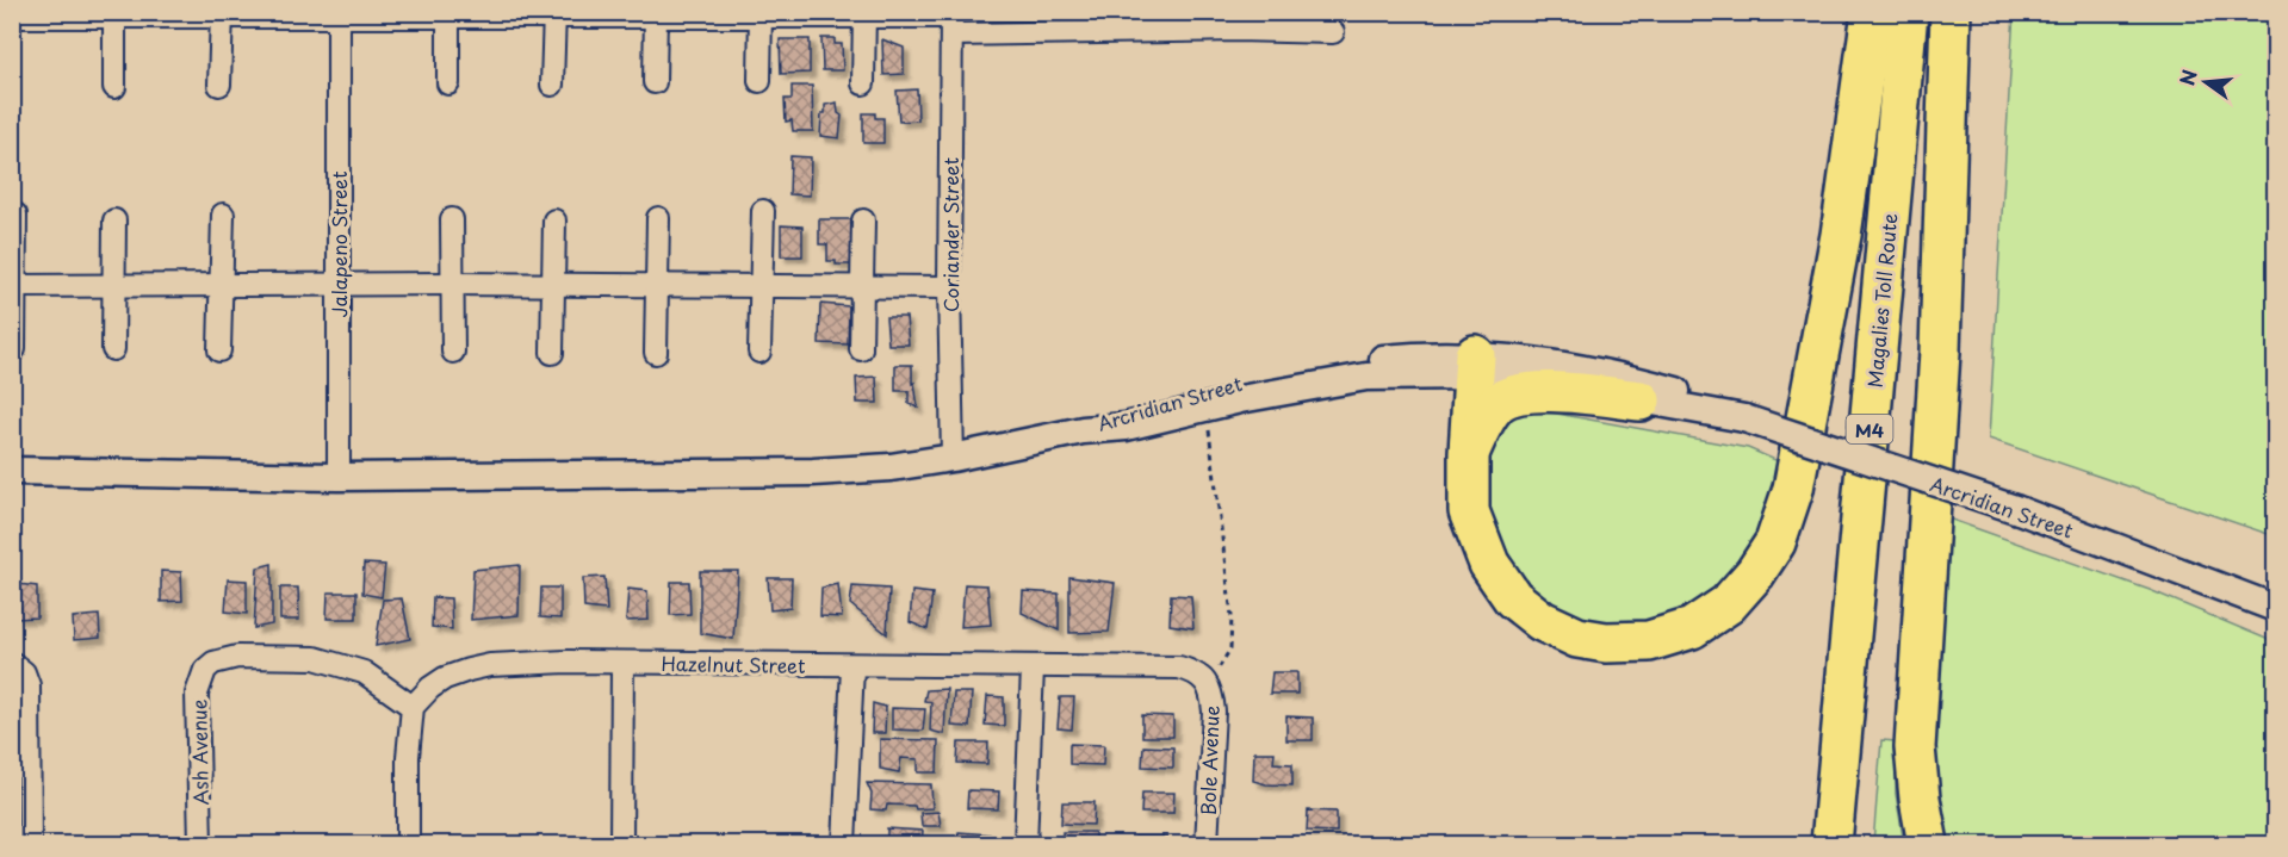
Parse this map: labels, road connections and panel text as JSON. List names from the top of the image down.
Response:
{
  "streets": {
    "highway": ["Magalies Toll Route", "M4"],
    "street": [
      "Coriander Street",
      "Jalapeno Street",
      "Arcridian Street",
      "Hazelnut Street",
      "Ash Avenue",
      "Bole Avenue"
    ]
  },
  "crossings": [
    ["Hazelnut Street", "Ash Avenue"],
    ["Hazelnut Street", "Bole Avenue"]
  ],
  "north": "left"
}
